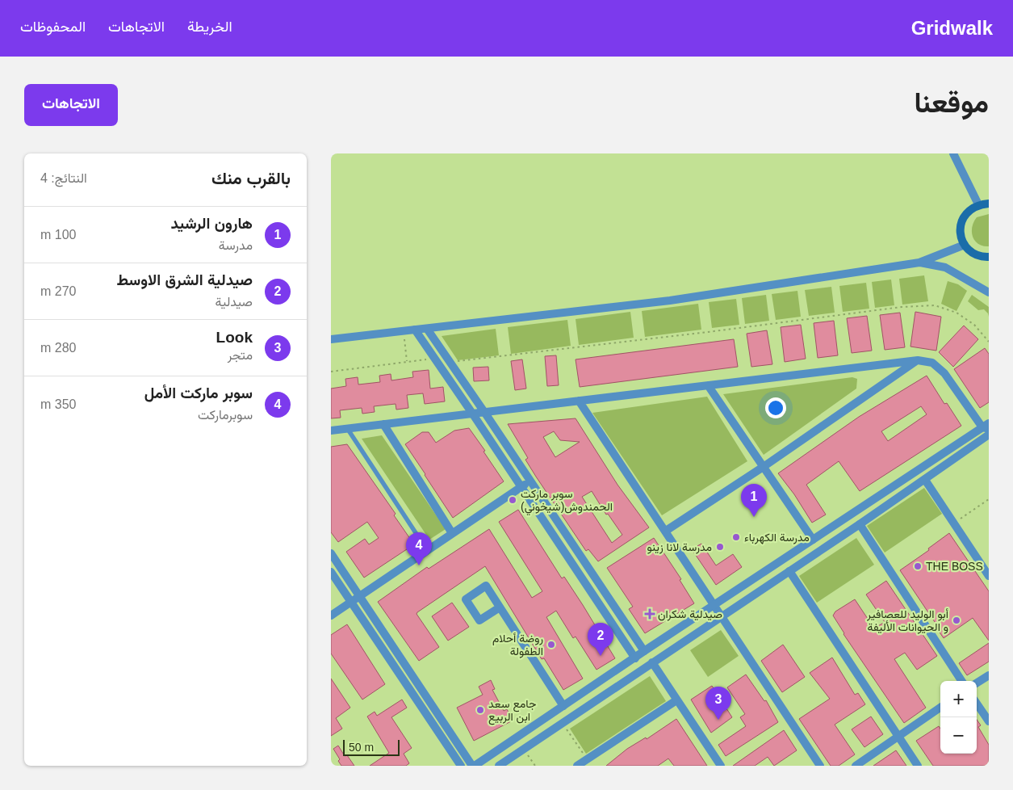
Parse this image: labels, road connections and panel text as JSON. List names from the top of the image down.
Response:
{
  "places": {
    "other": [
      "سوبر ماركت الحمندوش(شيخوني)",
      "مدرسة الكهرباء",
      "مدرسة لانا زينو",
      "THE BOSS",
      "أبو الوليد للعصافير و الحيوانات الأليفة",
      "روضة أحلام الطفولة",
      "جامع سعد ابن الربيع"
    ],
    "health": ["صيدلية شكران"]
  },
  "scale_bar": "50 m",
  "page": {
    "header": "Gridwalk",
    "nav": ["الخريطة", "الاتجاهات", "المحفوظات"],
    "title": "موقعنا",
    "buttons": "الاتجاهات",
    "heading": ["بالقرب منك", "النتائج: 4"],
    "list": [
      {
        "mark": "1",
        "name": "هارون الرشيد",
        "note": "مدرسة",
        "value": "100 m"
      },
      {
        "mark": "2",
        "name": "صيدلية الشرق الاوسط",
        "note": "صيدلية",
        "value": "270 m"
      },
      {
        "mark": "3",
        "name": "Look",
        "note": "متجر",
        "value": "280 m"
      },
      {
        "mark": "4",
        "name": "سوبر ماركت الأمل",
        "note": "سوبرماركت",
        "value": "350 m"
      }
    ],
    "pins": [
      "1",
      "4",
      "2",
      "3"
    ],
    "map_buttons": ["+", "−"],
    "scale": "50 m"
  }
}
